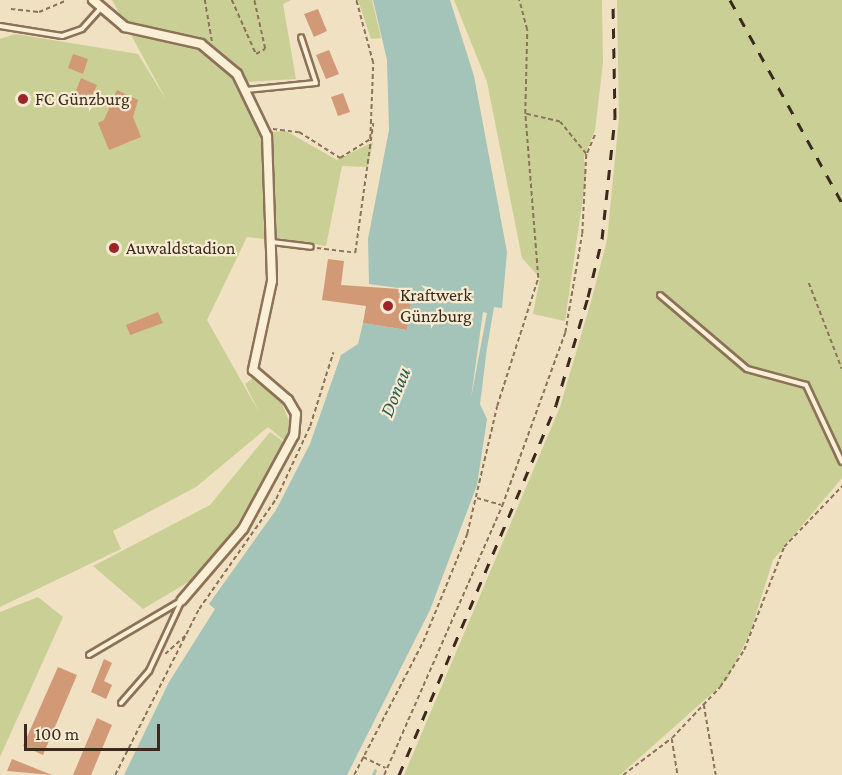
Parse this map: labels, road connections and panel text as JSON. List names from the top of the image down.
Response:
{
  "water": ["Donau"],
  "places": ["FC Günzburg", "Auwaldstadion", "Kraftwerk Günzburg"],
  "scale_bar": "100 m"
}
